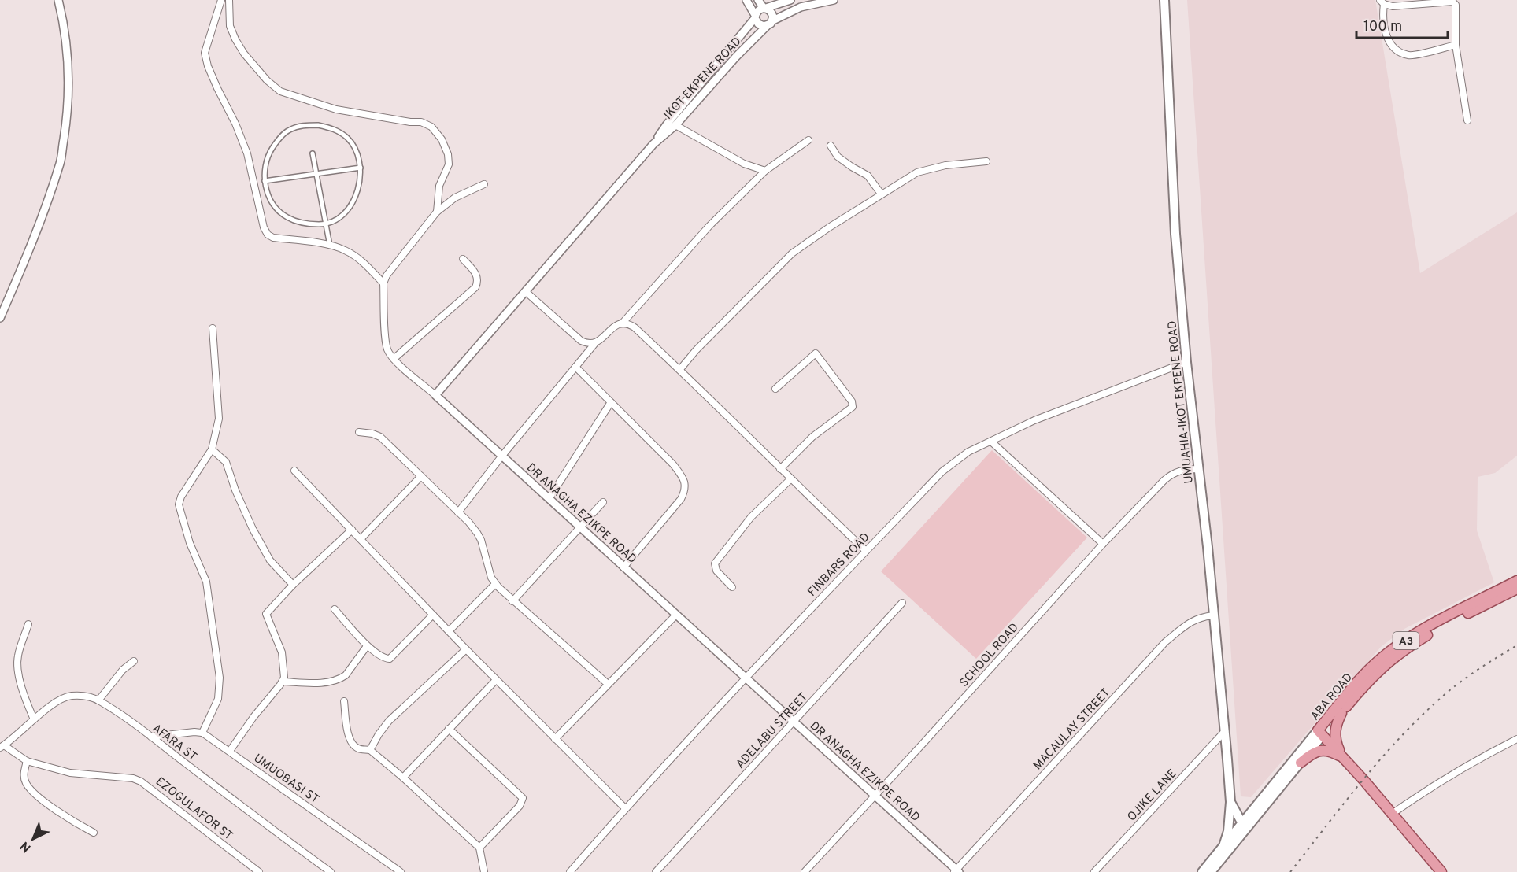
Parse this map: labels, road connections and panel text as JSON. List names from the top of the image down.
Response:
{
  "streets": {
    "main road": ["UMUAHIA-IKOT EKPENE ROAD", "A3", "ABA ROAD"],
    "street": [
      "IKOT EKPENE ROAD",
      "DR ANAGHA EZIKPE ROAD",
      "FINBARS ROAD",
      "SCHOOL ROAD",
      "MACAULAY STREET",
      "ADELABU STREET",
      "AFARA ST",
      "UMUOBASI ST",
      "OJIKE LANE",
      "EZOGULAFOR ST"
    ]
  },
  "crossings": [
    ["UMUAHIA-IKOT EKPENE ROAD", "FINBARS ROAD"],
    ["UMUAHIA-IKOT EKPENE ROAD", "SCHOOL ROAD"],
    ["UMUAHIA-IKOT EKPENE ROAD", "MACAULAY STREET"],
    ["UMUAHIA-IKOT EKPENE ROAD", "OJIKE LANE"],
    ["DR ANAGHA EZIKPE ROAD", "FINBARS ROAD"],
    ["DR ANAGHA EZIKPE ROAD", "SCHOOL ROAD"],
    ["DR ANAGHA EZIKPE ROAD", "MACAULAY STREET"],
    ["DR ANAGHA EZIKPE ROAD", "ADELABU STREET"],
    ["AFARA ST", "EZOGULAFOR ST"]
  ],
  "scale_bar": "100 m",
  "north": "bottom left"
}
